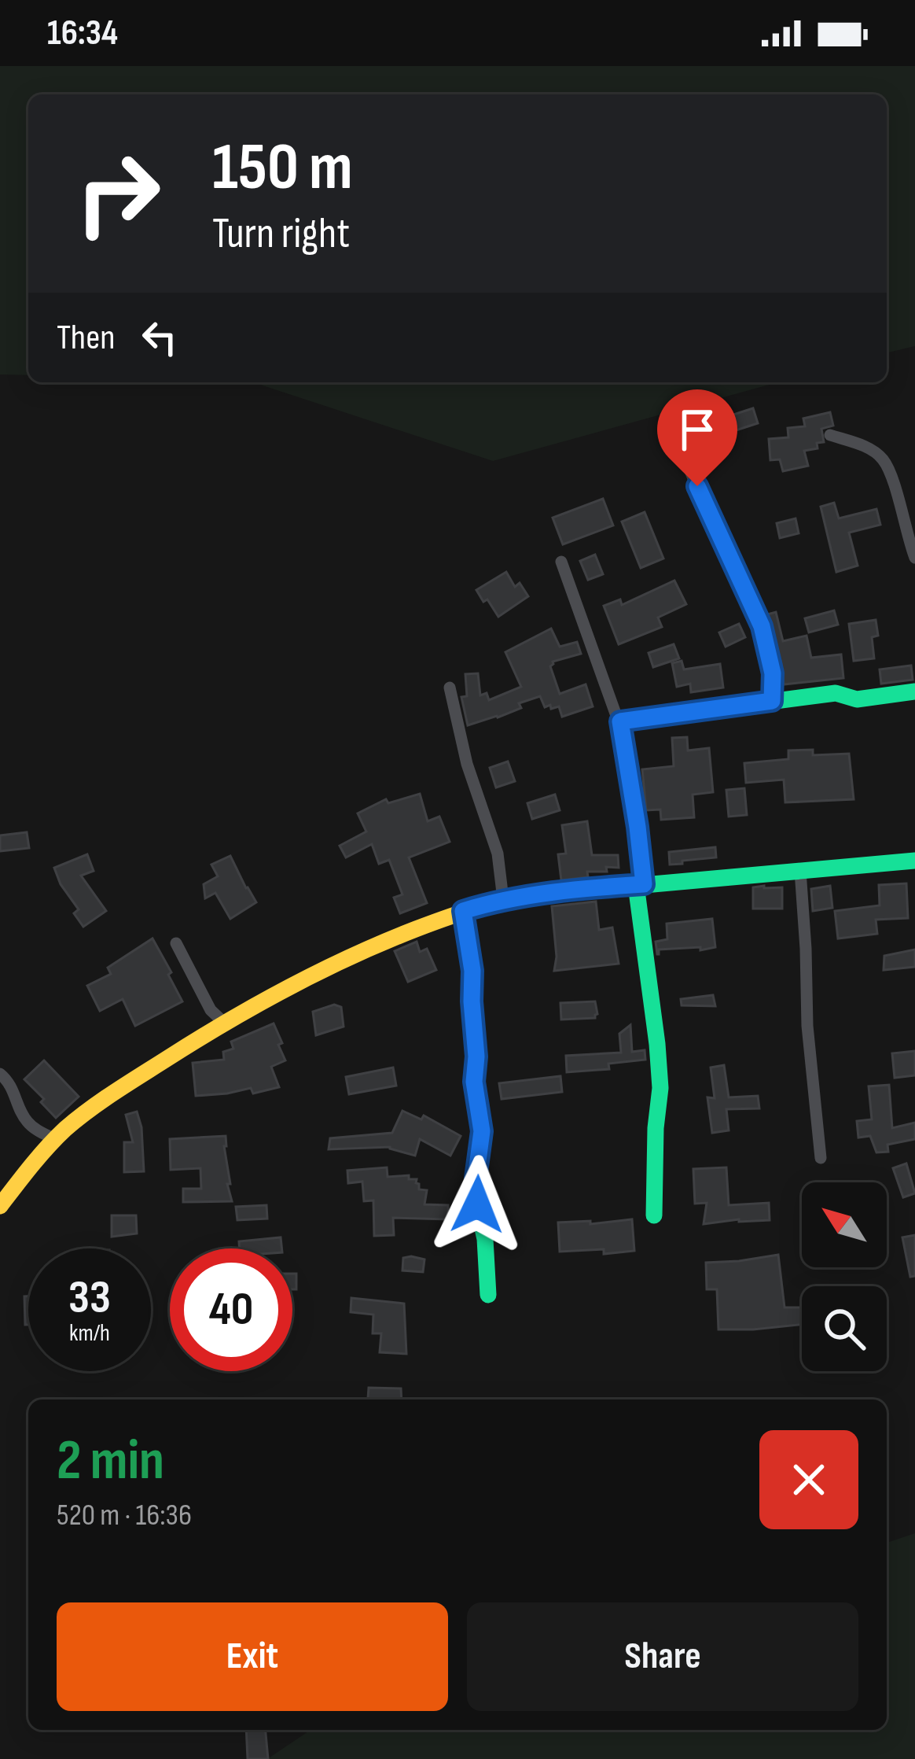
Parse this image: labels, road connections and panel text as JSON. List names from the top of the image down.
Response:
{
  "north": "top left",
  "page": {
    "status": "16:34",
    "turn": ["150 m", "Turn right"],
    "then": "Then",
    "speed": "33 km/h",
    "limit": "40",
    "heading": ["2 min", "520 m · 16:36"],
    "buttons": ["Exit", "Share"]
  }
}
